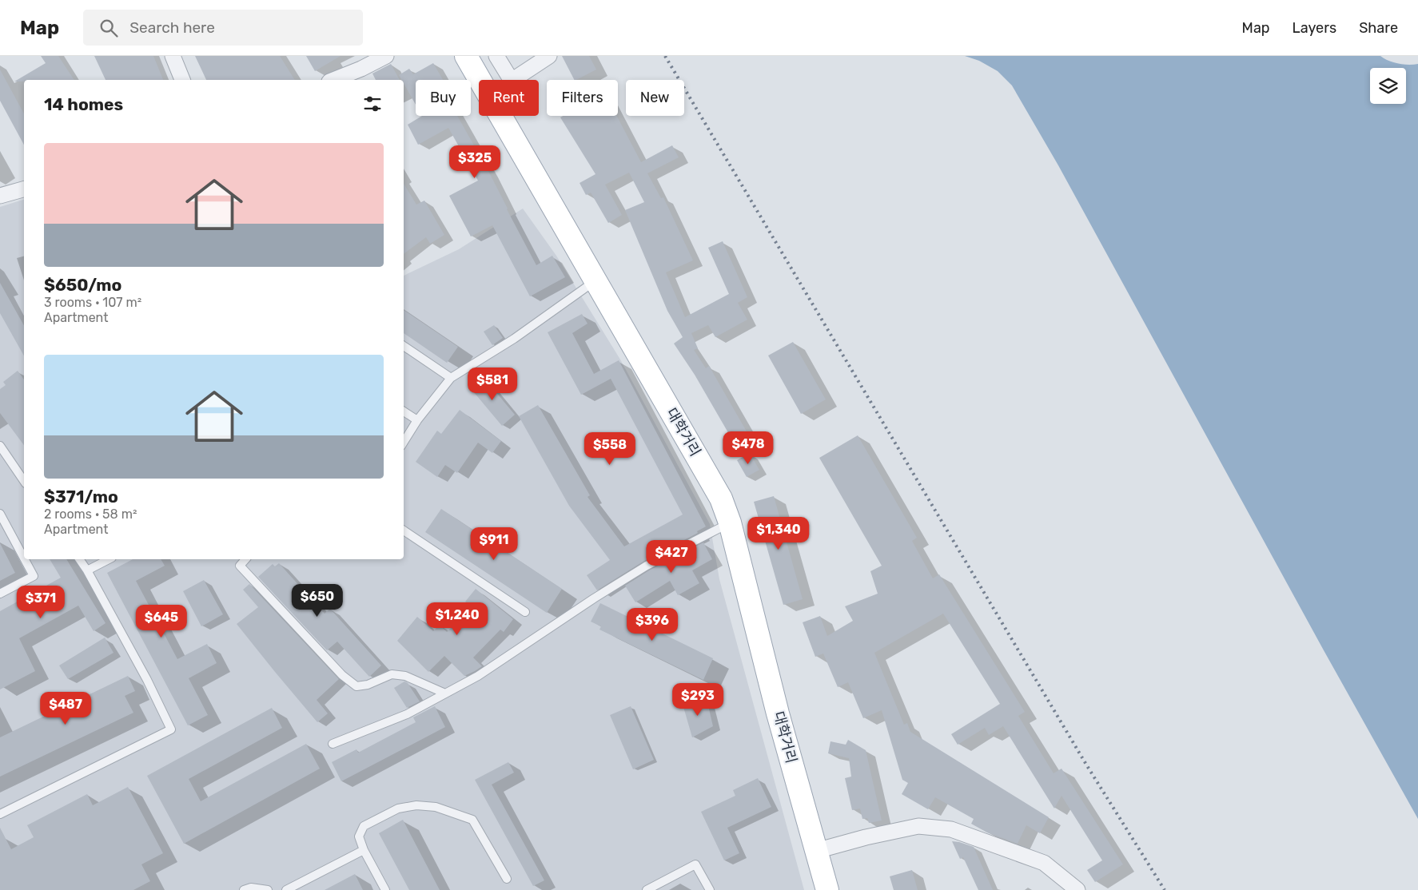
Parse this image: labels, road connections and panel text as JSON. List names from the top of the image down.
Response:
{
  "streets": {
    "main road": ["대학거리"]
  },
  "page": {
    "header": "Map",
    "search": "Search here",
    "nav": ["Map", "Layers", "Share"],
    "chip": [
      "Buy",
      "Rent",
      "Filters",
      "New"
    ],
    "heading": "14 homes",
    "list": [
      {
        "name": "$650/mo",
        "note": "3 rooms · 107 m² · Apartment"
      },
      {
        "name": "$371/mo",
        "note": "2 rooms · 58 m² · Apartment"
      }
    ],
    "price": [
      "$325",
      "$581",
      "$478",
      "$558",
      "$1,340",
      "$911",
      "$427",
      "$650",
      "$371",
      "$1,240",
      "$645",
      "$396",
      "$293",
      "$487"
    ]
  }
}
